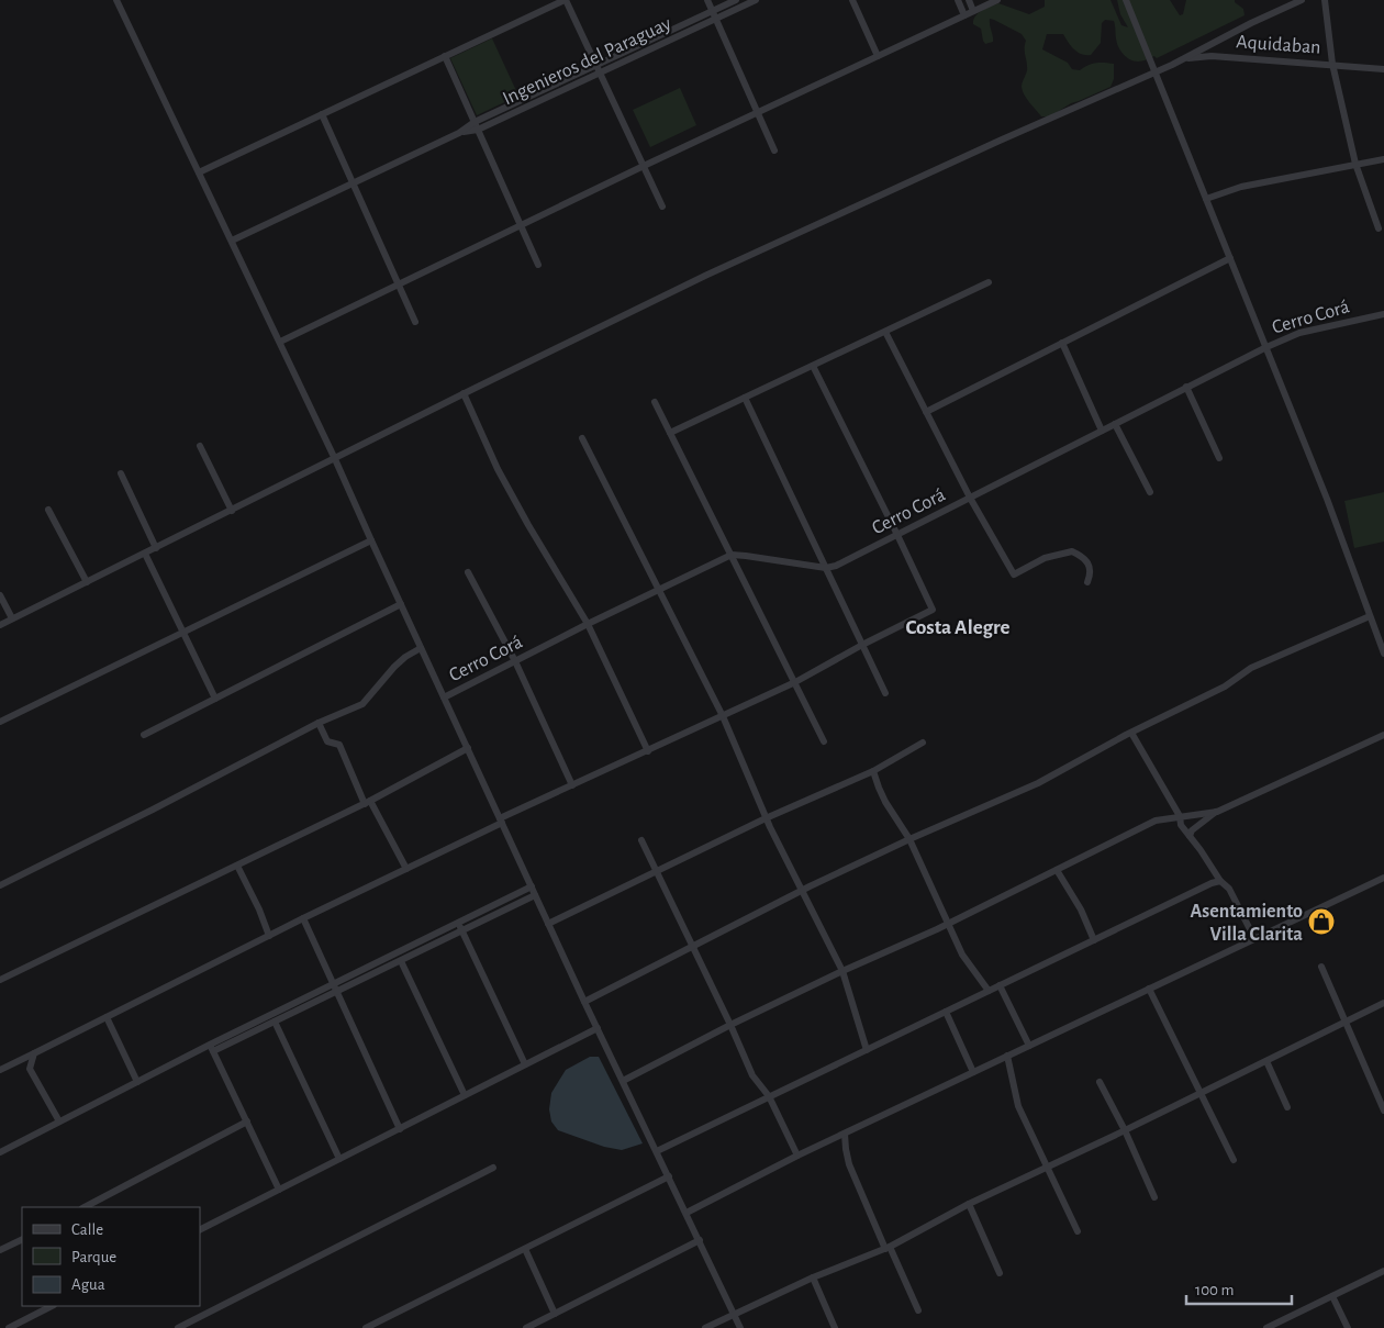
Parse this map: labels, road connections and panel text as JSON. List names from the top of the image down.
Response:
{
  "streets": {
    "street": ["Aquidaban", "Ingenieros del Paraguay", "Cerro Corá"]
  },
  "districts": ["Costa Alegre"],
  "places": {
    "shop": ["Asentamiento Villa Clarita"]
  },
  "legend": ["Calle", "Parque", "Agua"],
  "scale_bar": "100 m"
}
